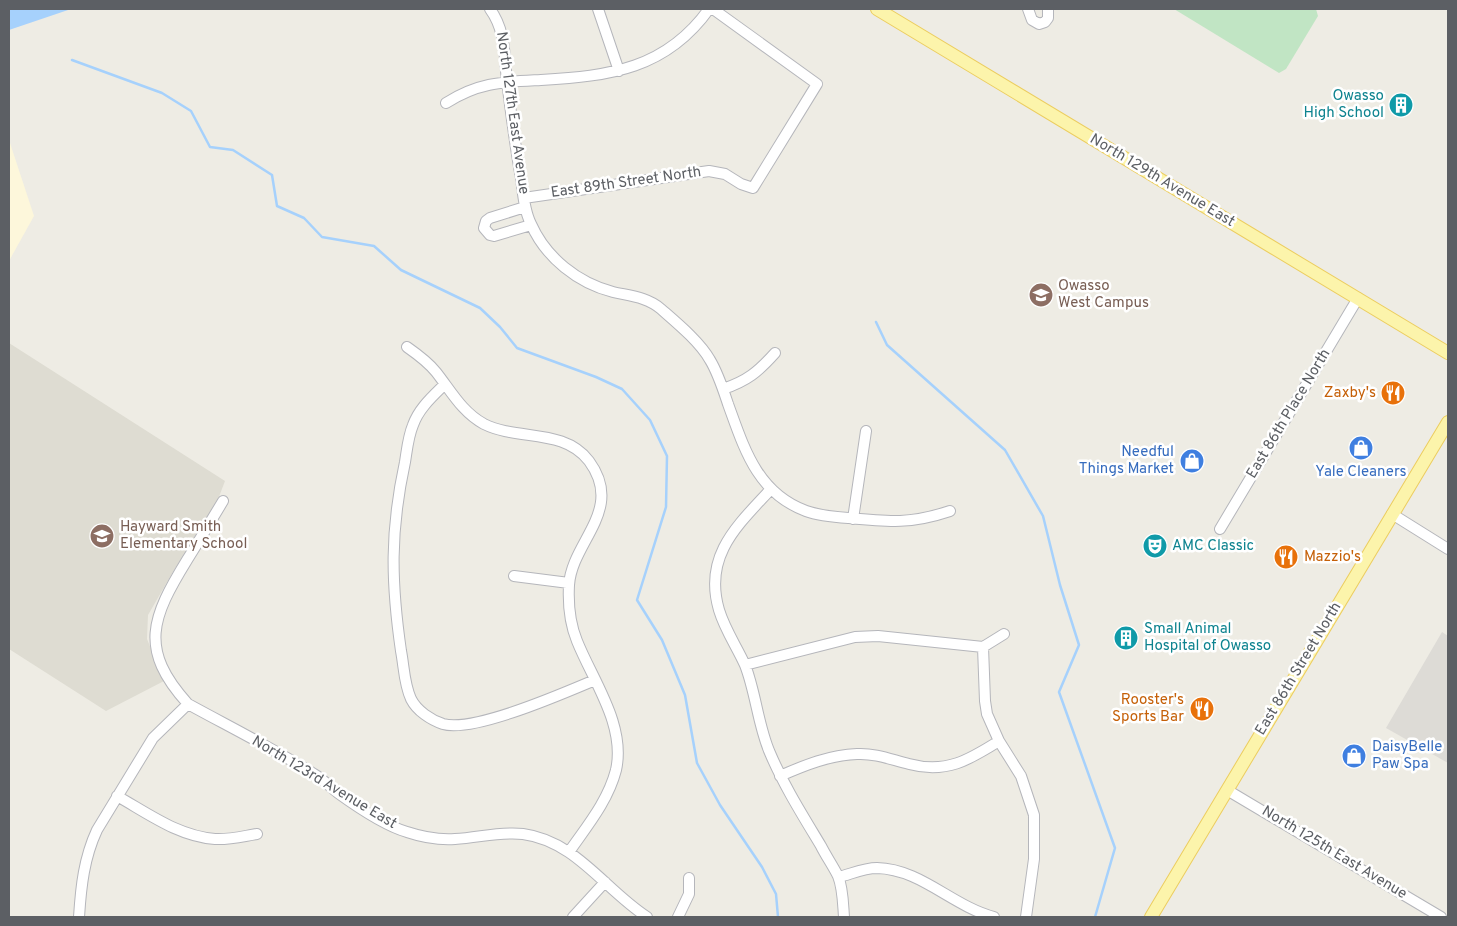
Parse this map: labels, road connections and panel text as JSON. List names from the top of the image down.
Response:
{
  "streets": {
    "main road": ["North 129th Avenue East", "East 86th Street North"],
    "street": [
      "North 127th East Avenue",
      "East 89th Street North",
      "East 86th Place North",
      "North 123rd Avenue East",
      "North 125th East Avenue"
    ]
  },
  "crossings": [
    ["North 127th East Avenue", "East 89th Street North"],
    ["North 129th Avenue East", "East 86th Place North"],
    ["East 86th Street North", "North 125th East Avenue"]
  ],
  "places": {
    "building": ["Owasso High School", "Small Animal Hospital of Owasso"],
    "school or university": ["Owasso West Campus", "Hayward Smith Elementary School"],
    "restaurant": ["Zaxby's", "Mazzio's", "Rooster's Sports Bar"],
    "shop": ["Yale Cleaners", "Needful Things Market", "DaisyBelle Paw Spa"],
    "theatre": ["AMC Classic"]
  }
}
